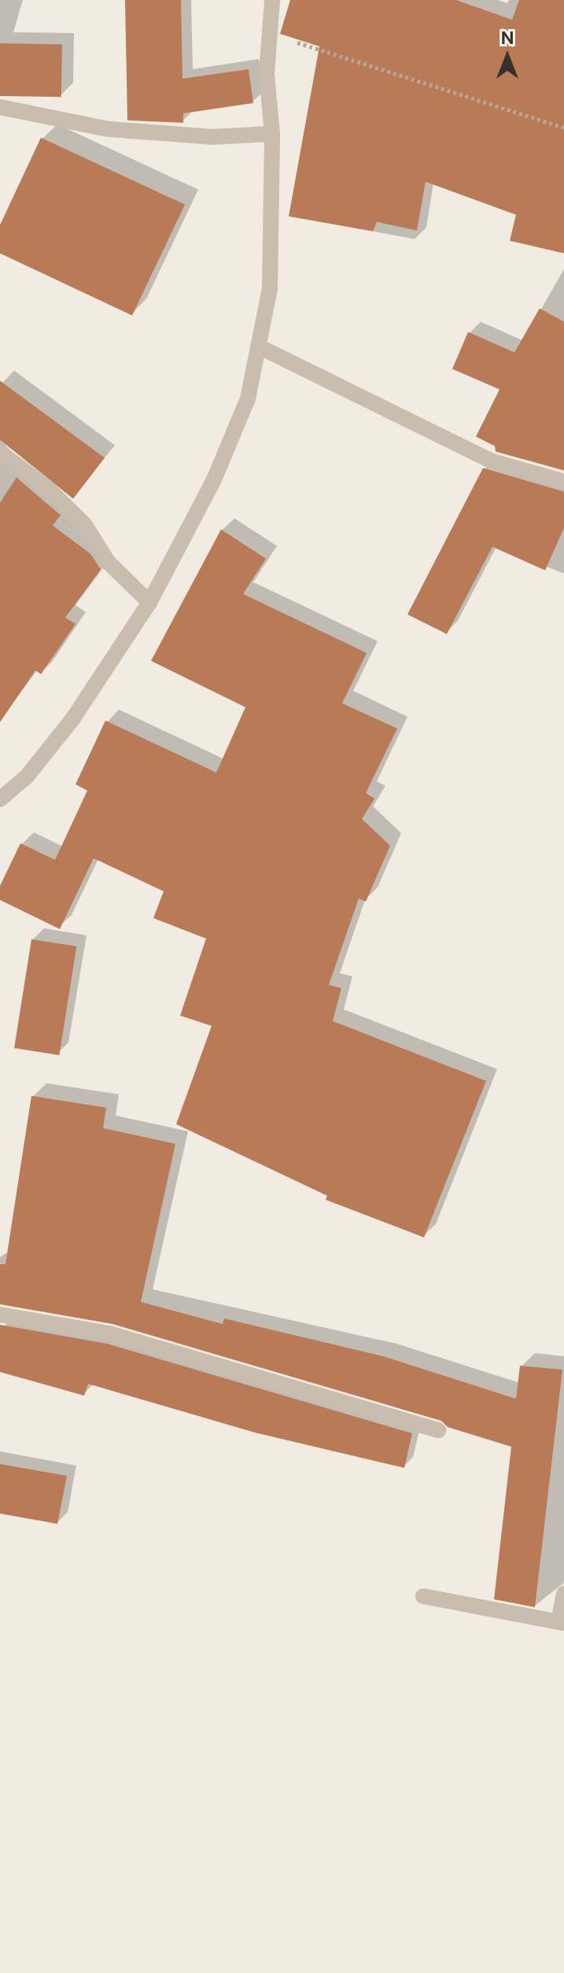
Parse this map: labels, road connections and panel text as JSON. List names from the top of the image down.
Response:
{
  "north": "top"
}
